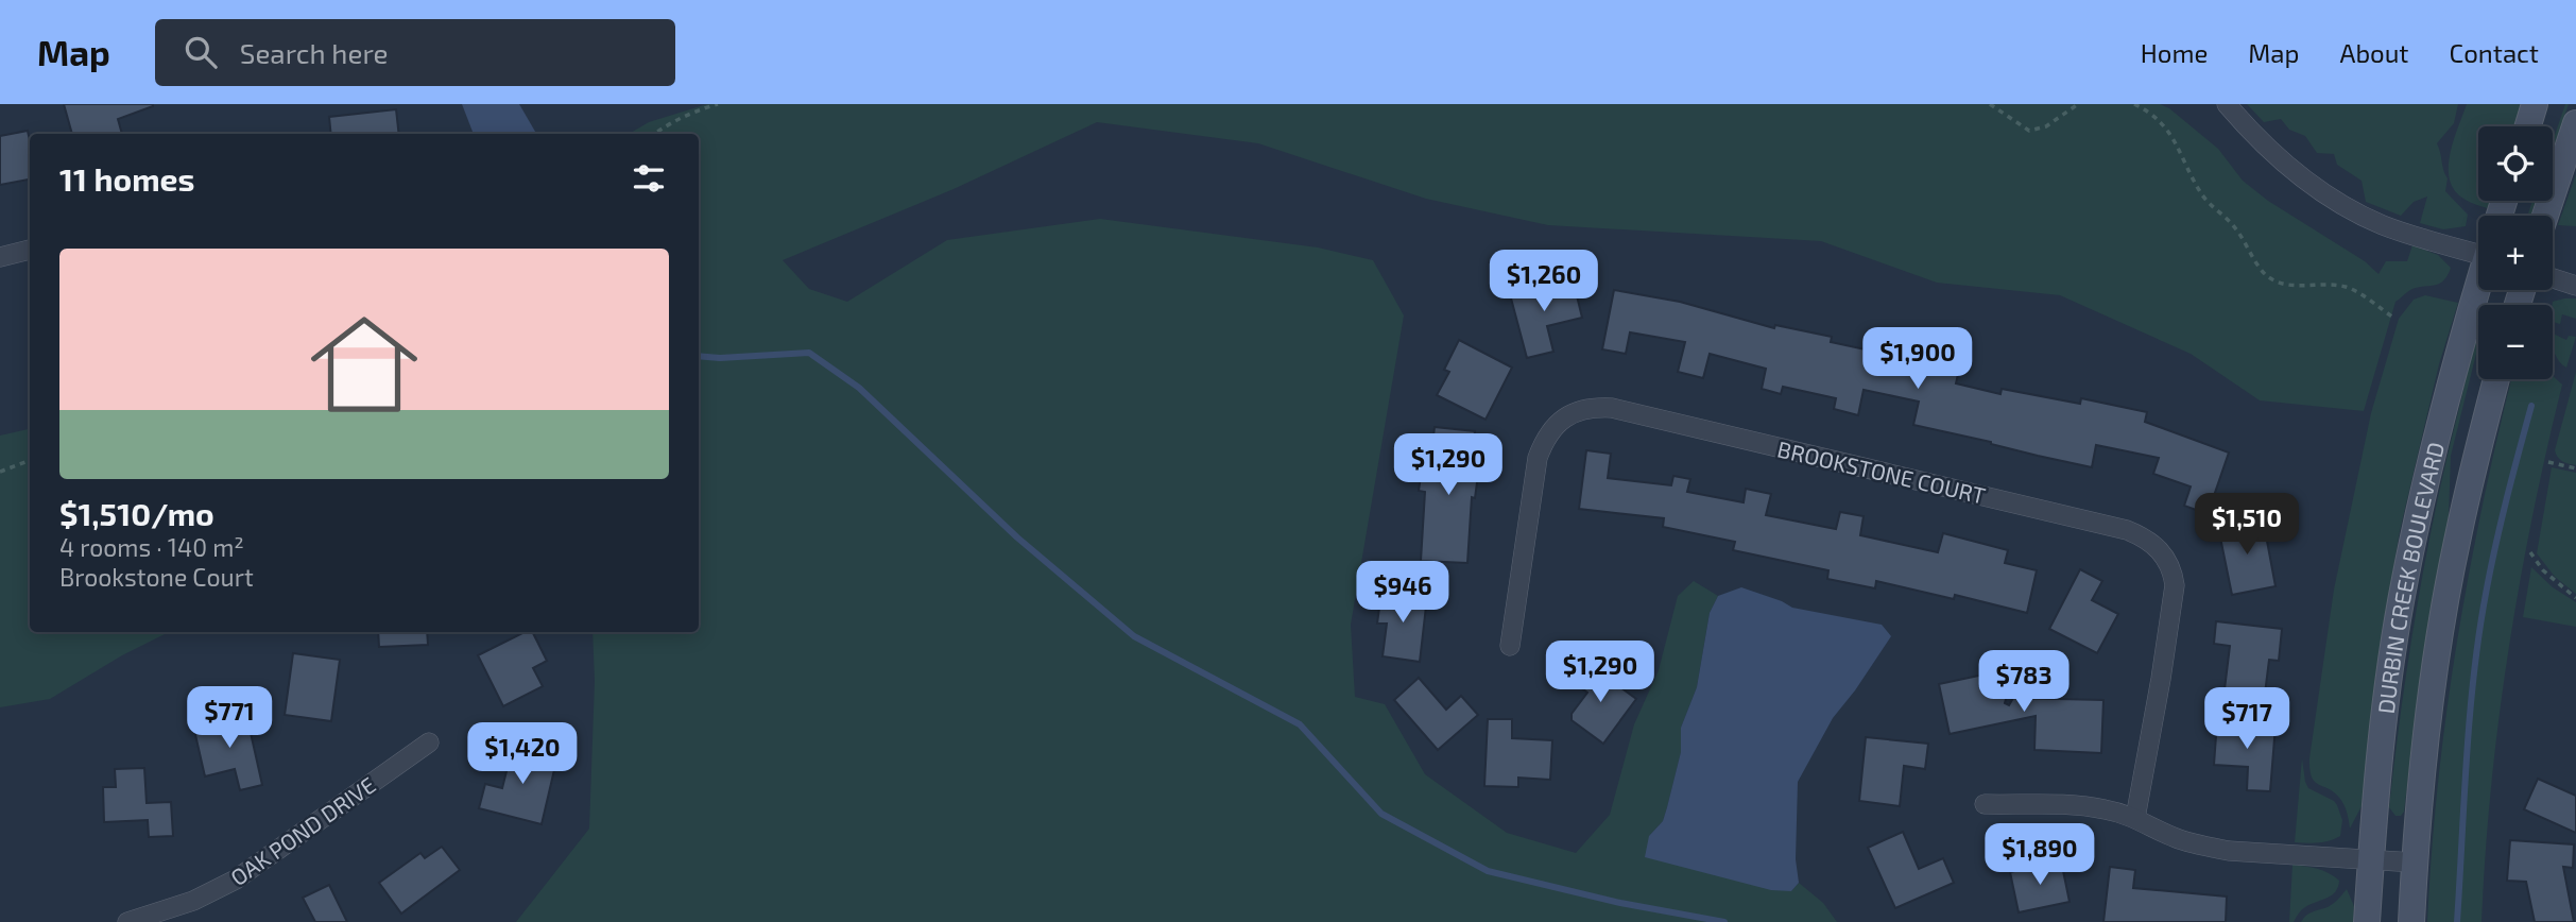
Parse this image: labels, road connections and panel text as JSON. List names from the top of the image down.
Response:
{
  "streets": {
    "street": ["BROOKSTONE COURT", "DURBIN CREEK BOULEVARD", "OAK POND DRIVE"]
  },
  "page": {
    "header": "Map",
    "search": "Search here",
    "nav": [
      "Home",
      "Map",
      "About",
      "Contact"
    ],
    "map_buttons": ["+", "−"],
    "heading": "11 homes",
    "list": [
      {
        "name": "$1,510/mo",
        "note": "4 rooms · 140 m² · Brookstone Court"
      }
    ],
    "price": [
      "$1,260",
      "$1,900",
      "$1,290",
      "$1,510",
      "$946",
      "$1,290",
      "$783",
      "$771",
      "$717",
      "$1,420",
      "$1,890"
    ]
  }
}
